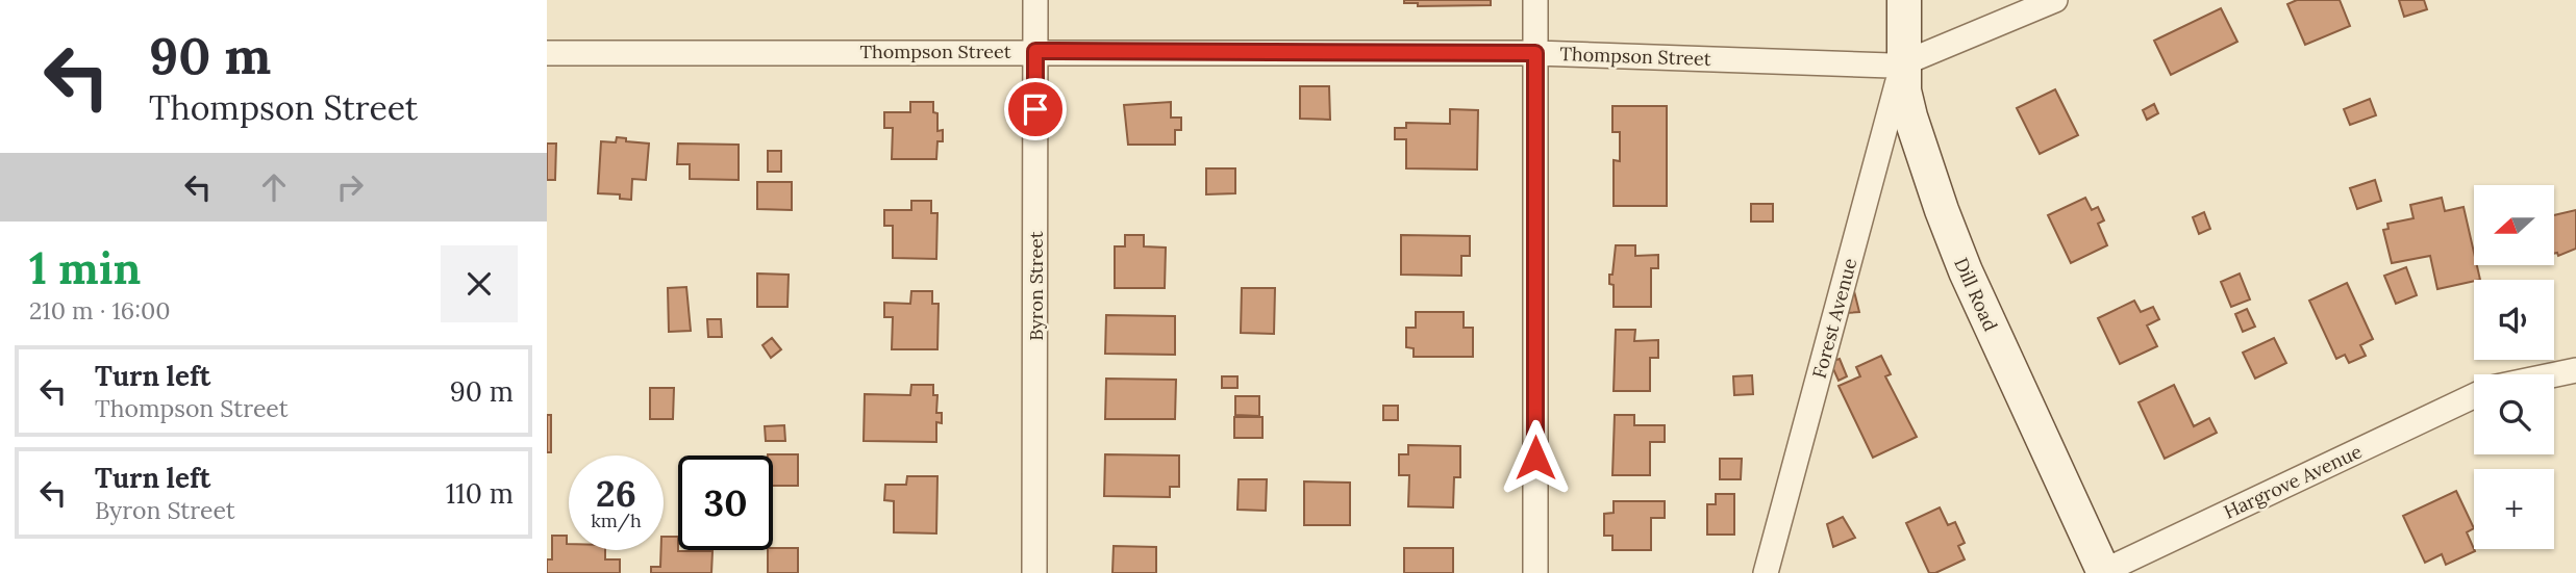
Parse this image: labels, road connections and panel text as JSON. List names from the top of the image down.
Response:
{
  "streets": {
    "street": [
      "Thompson Street",
      "Byron Street",
      "Dill Road",
      "Forest Avenue",
      "Hargrove Avenue"
    ]
  },
  "crossings": [
    ["Thompson Street", "Byron Street"],
    ["Thompson Street", "Dill Road"],
    ["Thompson Street", "Forest Avenue"],
    ["Dill Road", "Forest Avenue"],
    ["Dill Road", "Hargrove Avenue"]
  ],
  "north": "left",
  "page": {
    "turn": ["90 m", "Thompson Street"],
    "map_buttons": "+",
    "heading": ["1 min", "210 m · 16:00"],
    "list": [
      {
        "name": "Turn left",
        "note": "Thompson Street",
        "value": "90 m"
      },
      {
        "name": "Turn left",
        "note": "Byron Street",
        "value": "110 m"
      }
    ],
    "speed": "26 km/h",
    "limit": "30"
  }
}
